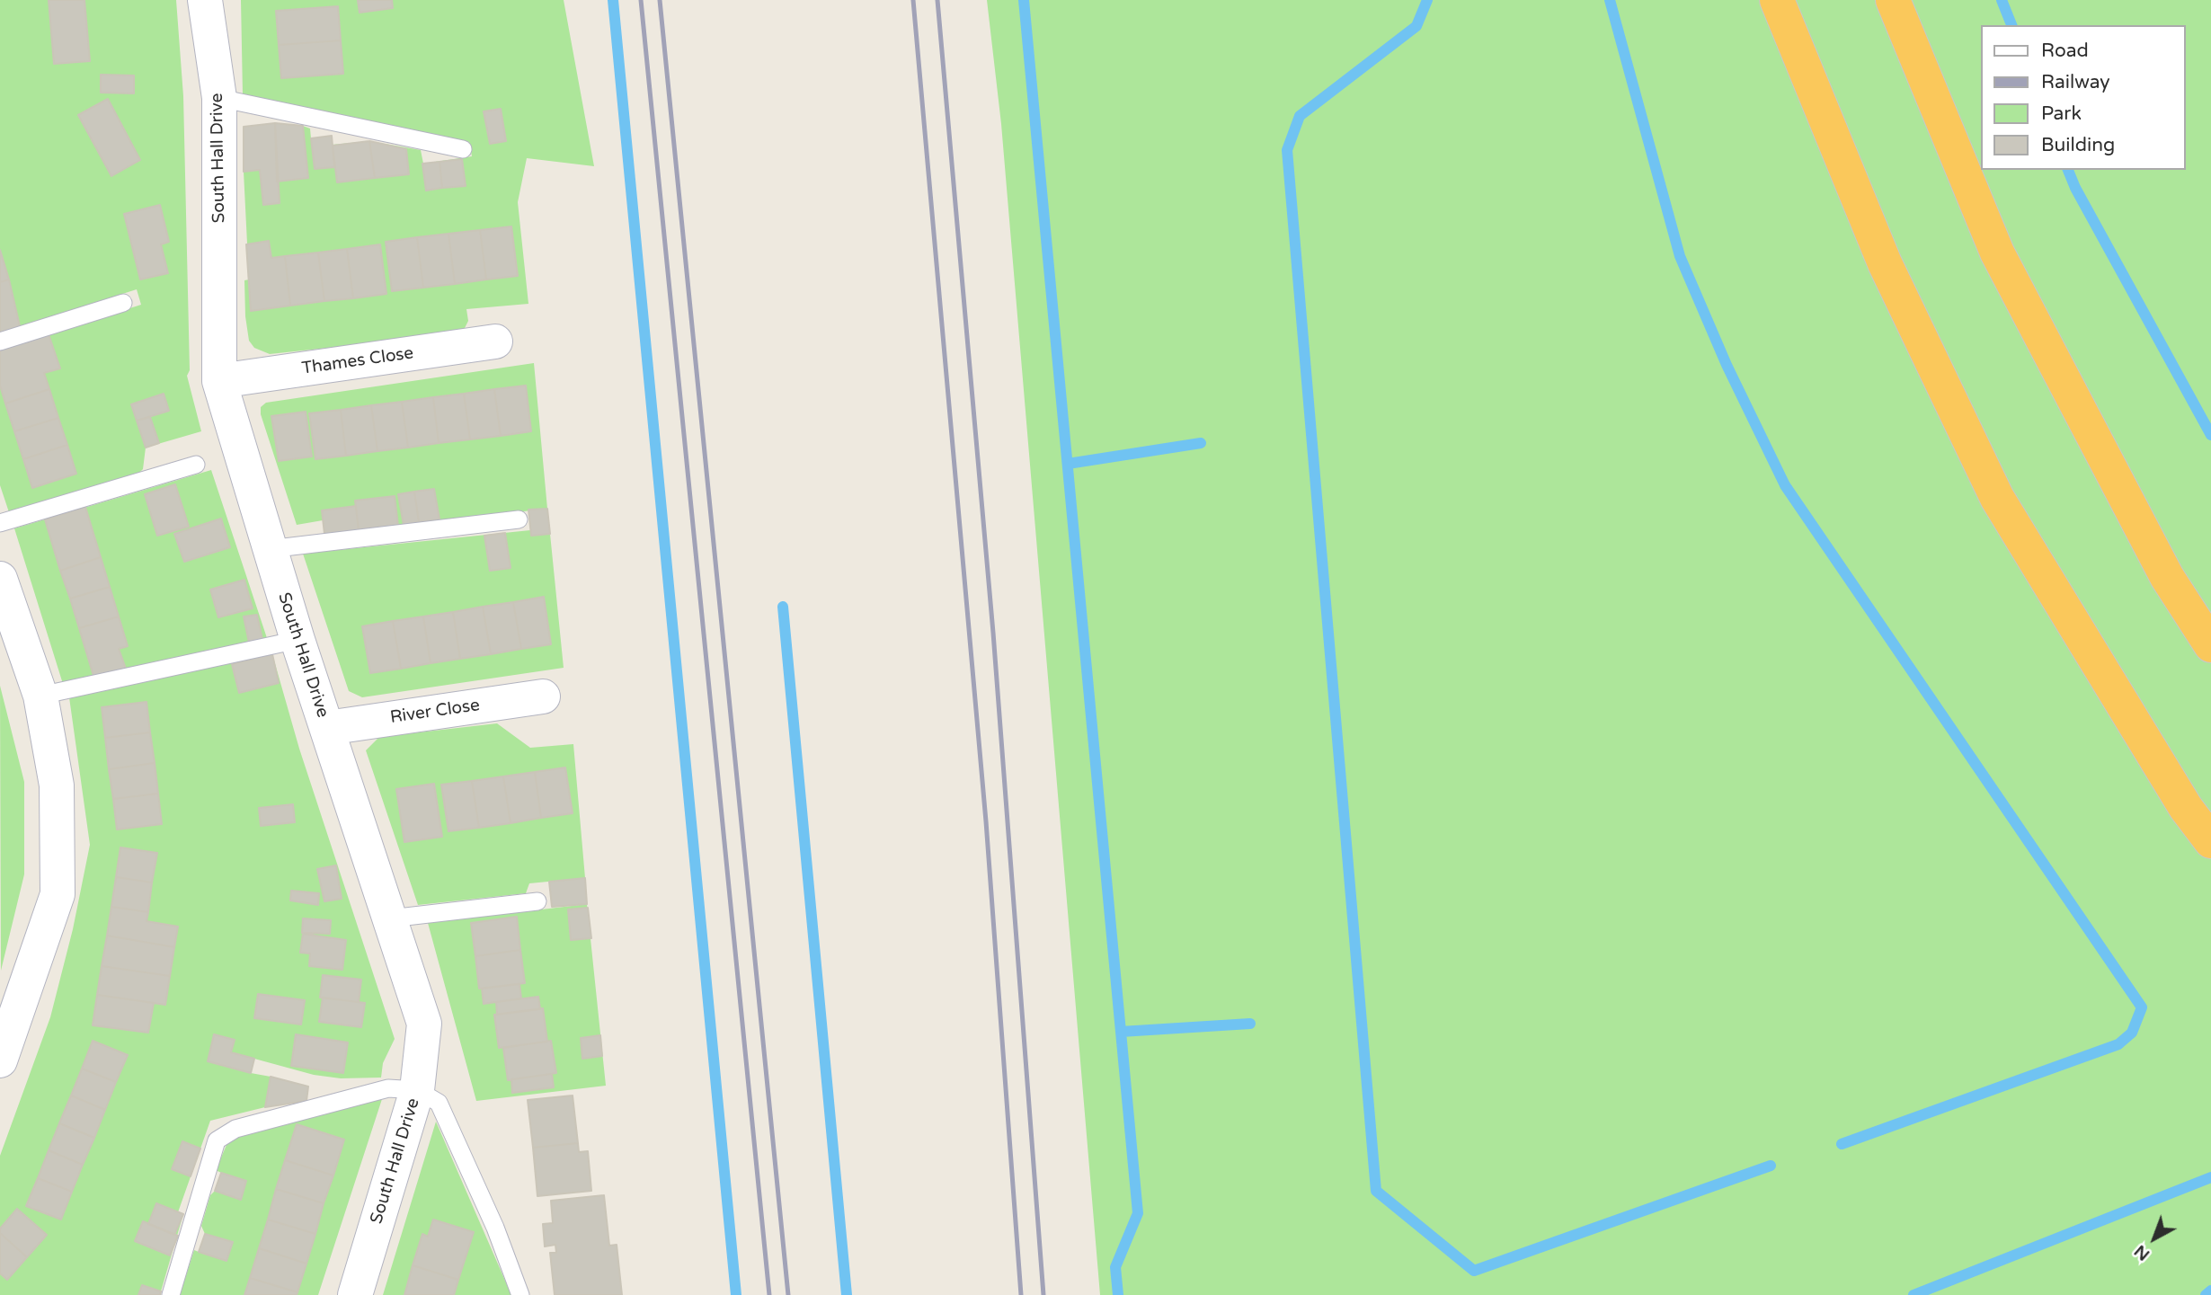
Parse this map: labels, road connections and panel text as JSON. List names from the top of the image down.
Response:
{
  "streets": {
    "street": ["South Hall Drive", "Thames Close", "River Close"]
  },
  "crossings": [
    ["South Hall Drive", "Thames Close"],
    ["South Hall Drive", "River Close"]
  ],
  "legend": [
    "Road",
    "Railway",
    "Park",
    "Building"
  ],
  "north": "bottom left"
}
